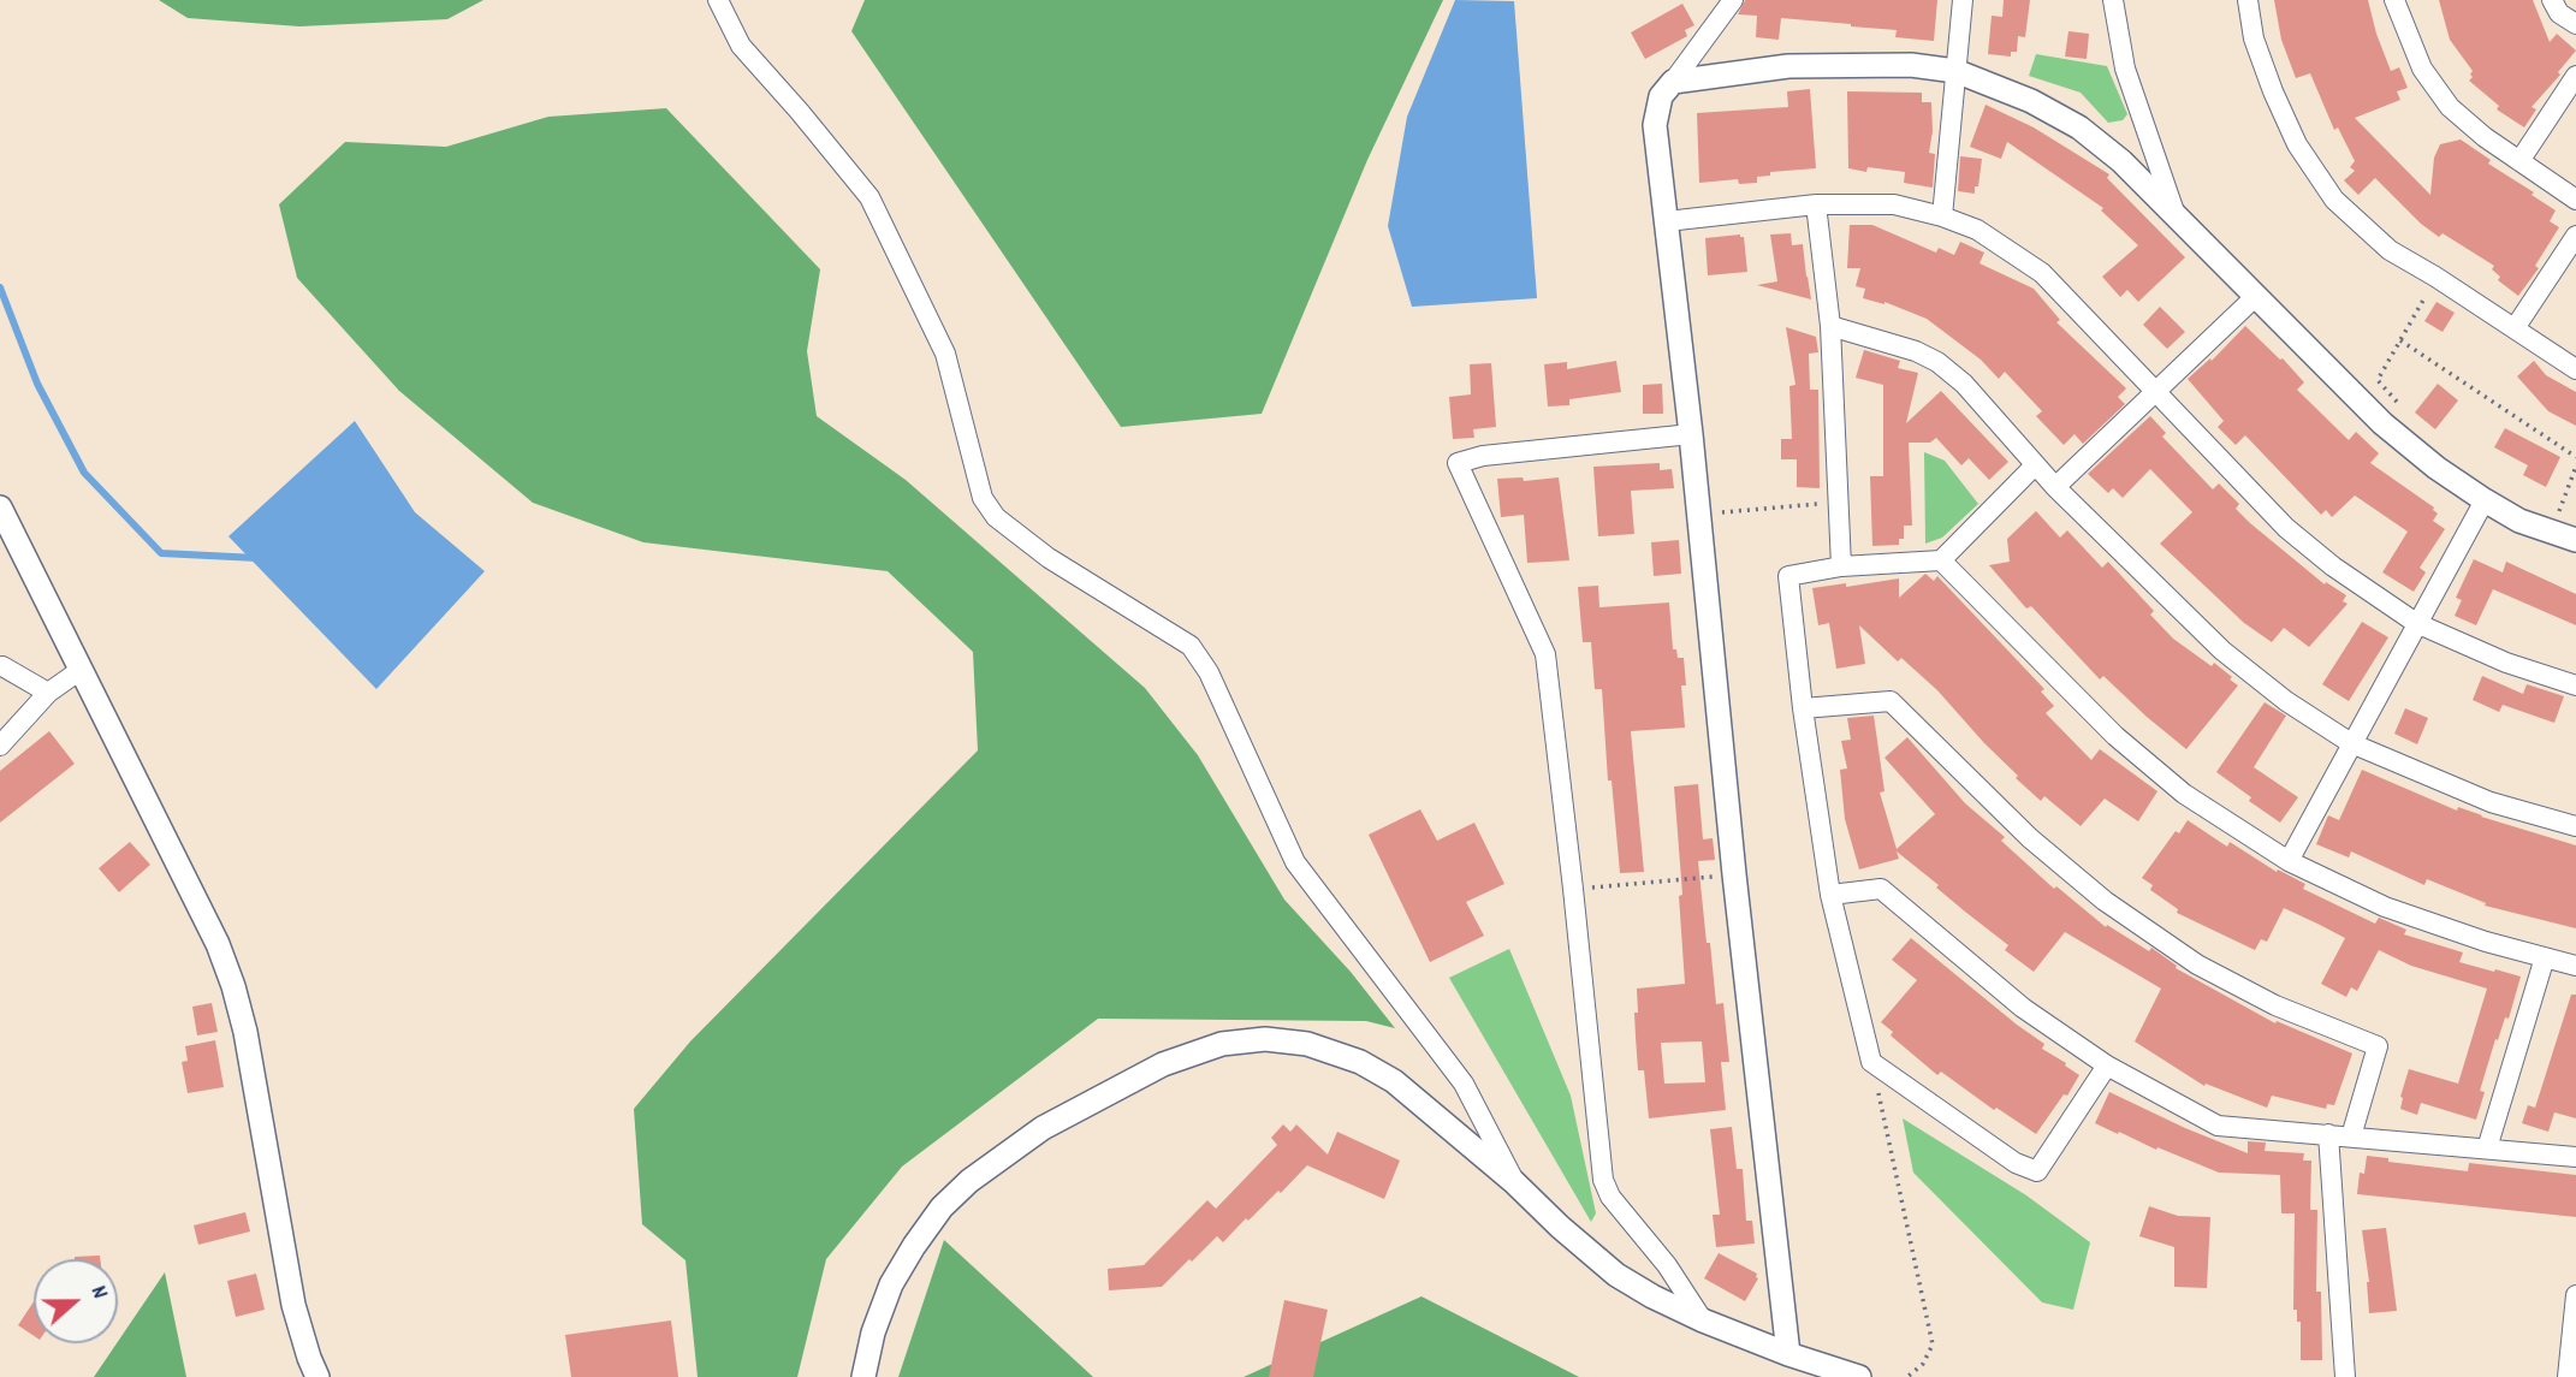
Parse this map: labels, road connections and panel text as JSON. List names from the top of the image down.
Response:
{
  "north": "right"
}
